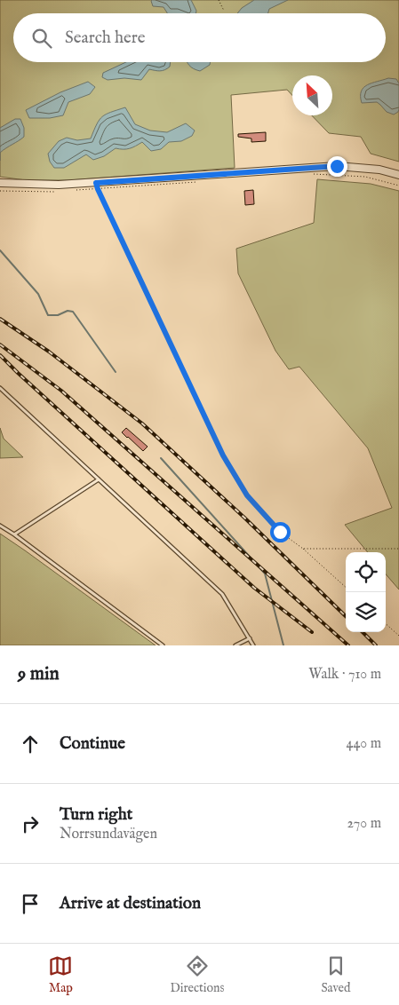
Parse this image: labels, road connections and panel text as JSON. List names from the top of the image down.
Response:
{
  "north": "top left",
  "page": {
    "search": "Search here",
    "heading": ["9 min", "Walk · 710 m"],
    "list": [
      ["Continue", "440 m"],
      ["Turn right", "Norrsundavägen", "270 m"],
      "Arrive at destination"
    ],
    "nav": ["Map", "Directions", "Saved"]
  }
}
